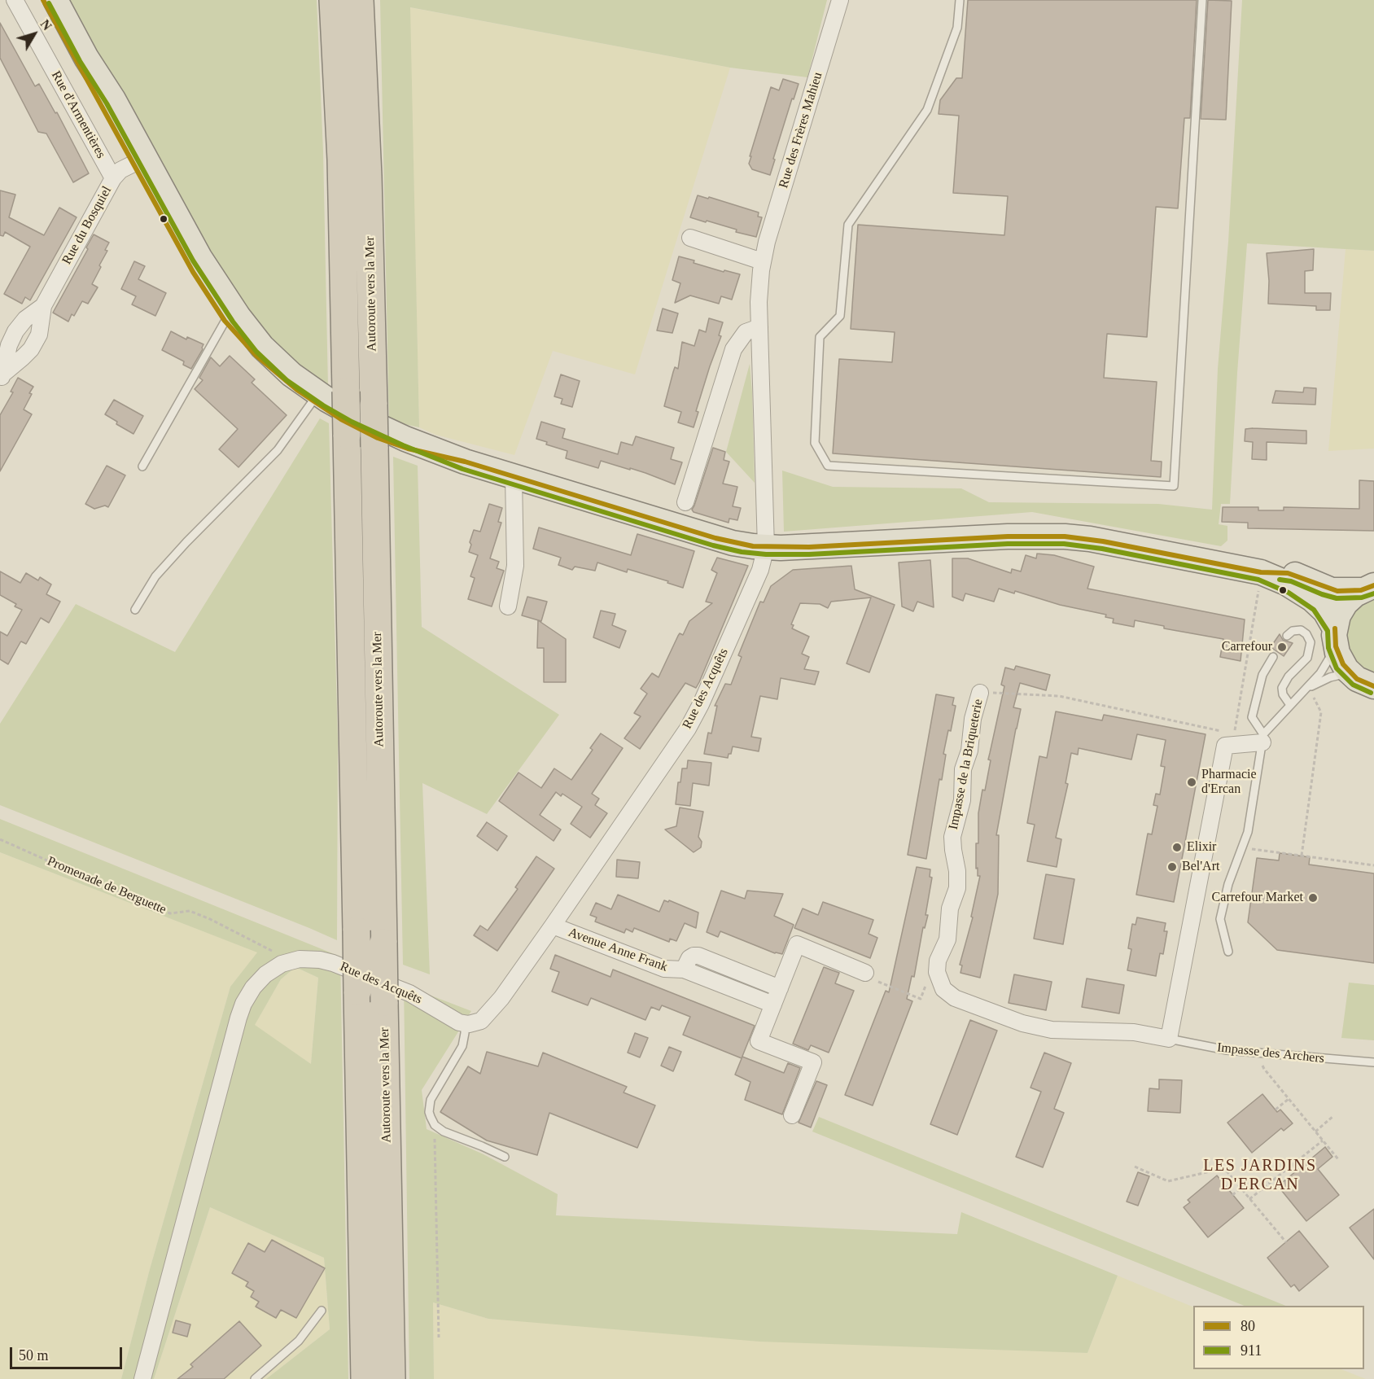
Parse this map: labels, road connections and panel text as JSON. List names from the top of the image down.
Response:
{
  "streets": {
    "highway": ["Autoroute vers la Mer"],
    "main road": ["Rue d'Armentières"],
    "street": [
      "Rue des Frères Mahieu",
      "Rue du Bosquiel",
      "Rue des Acquêts",
      "Impasse de la Briqueterie",
      "Avenue Anne Frank"
    ],
    "lane": ["Impasse des Archers"],
    "path": ["Promenade de Berguette"]
  },
  "crossings": [
    ["Rue d'Armentières", "Rue des Frères Mahieu"],
    ["Rue d'Armentières", "Rue du Bosquiel"],
    ["Rue d'Armentières", "Rue des Acquêts"],
    ["Rue des Frères Mahieu", "Rue des Acquêts"],
    ["Rue des Acquêts", "Promenade de Berguette"],
    ["Rue des Acquêts", "Avenue Anne Frank"]
  ],
  "districts": ["LES JARDINS D'ERCAN"],
  "places": [
    "Carrefour",
    "Pharmacie d'Ercan",
    "Elixir",
    "Bel'Art",
    "Carrefour Market"
  ],
  "lines": ["transit line 80", "transit line 911"],
  "legend": ["80", "911"],
  "scale_bar": "50 m",
  "north": "top right"
}
